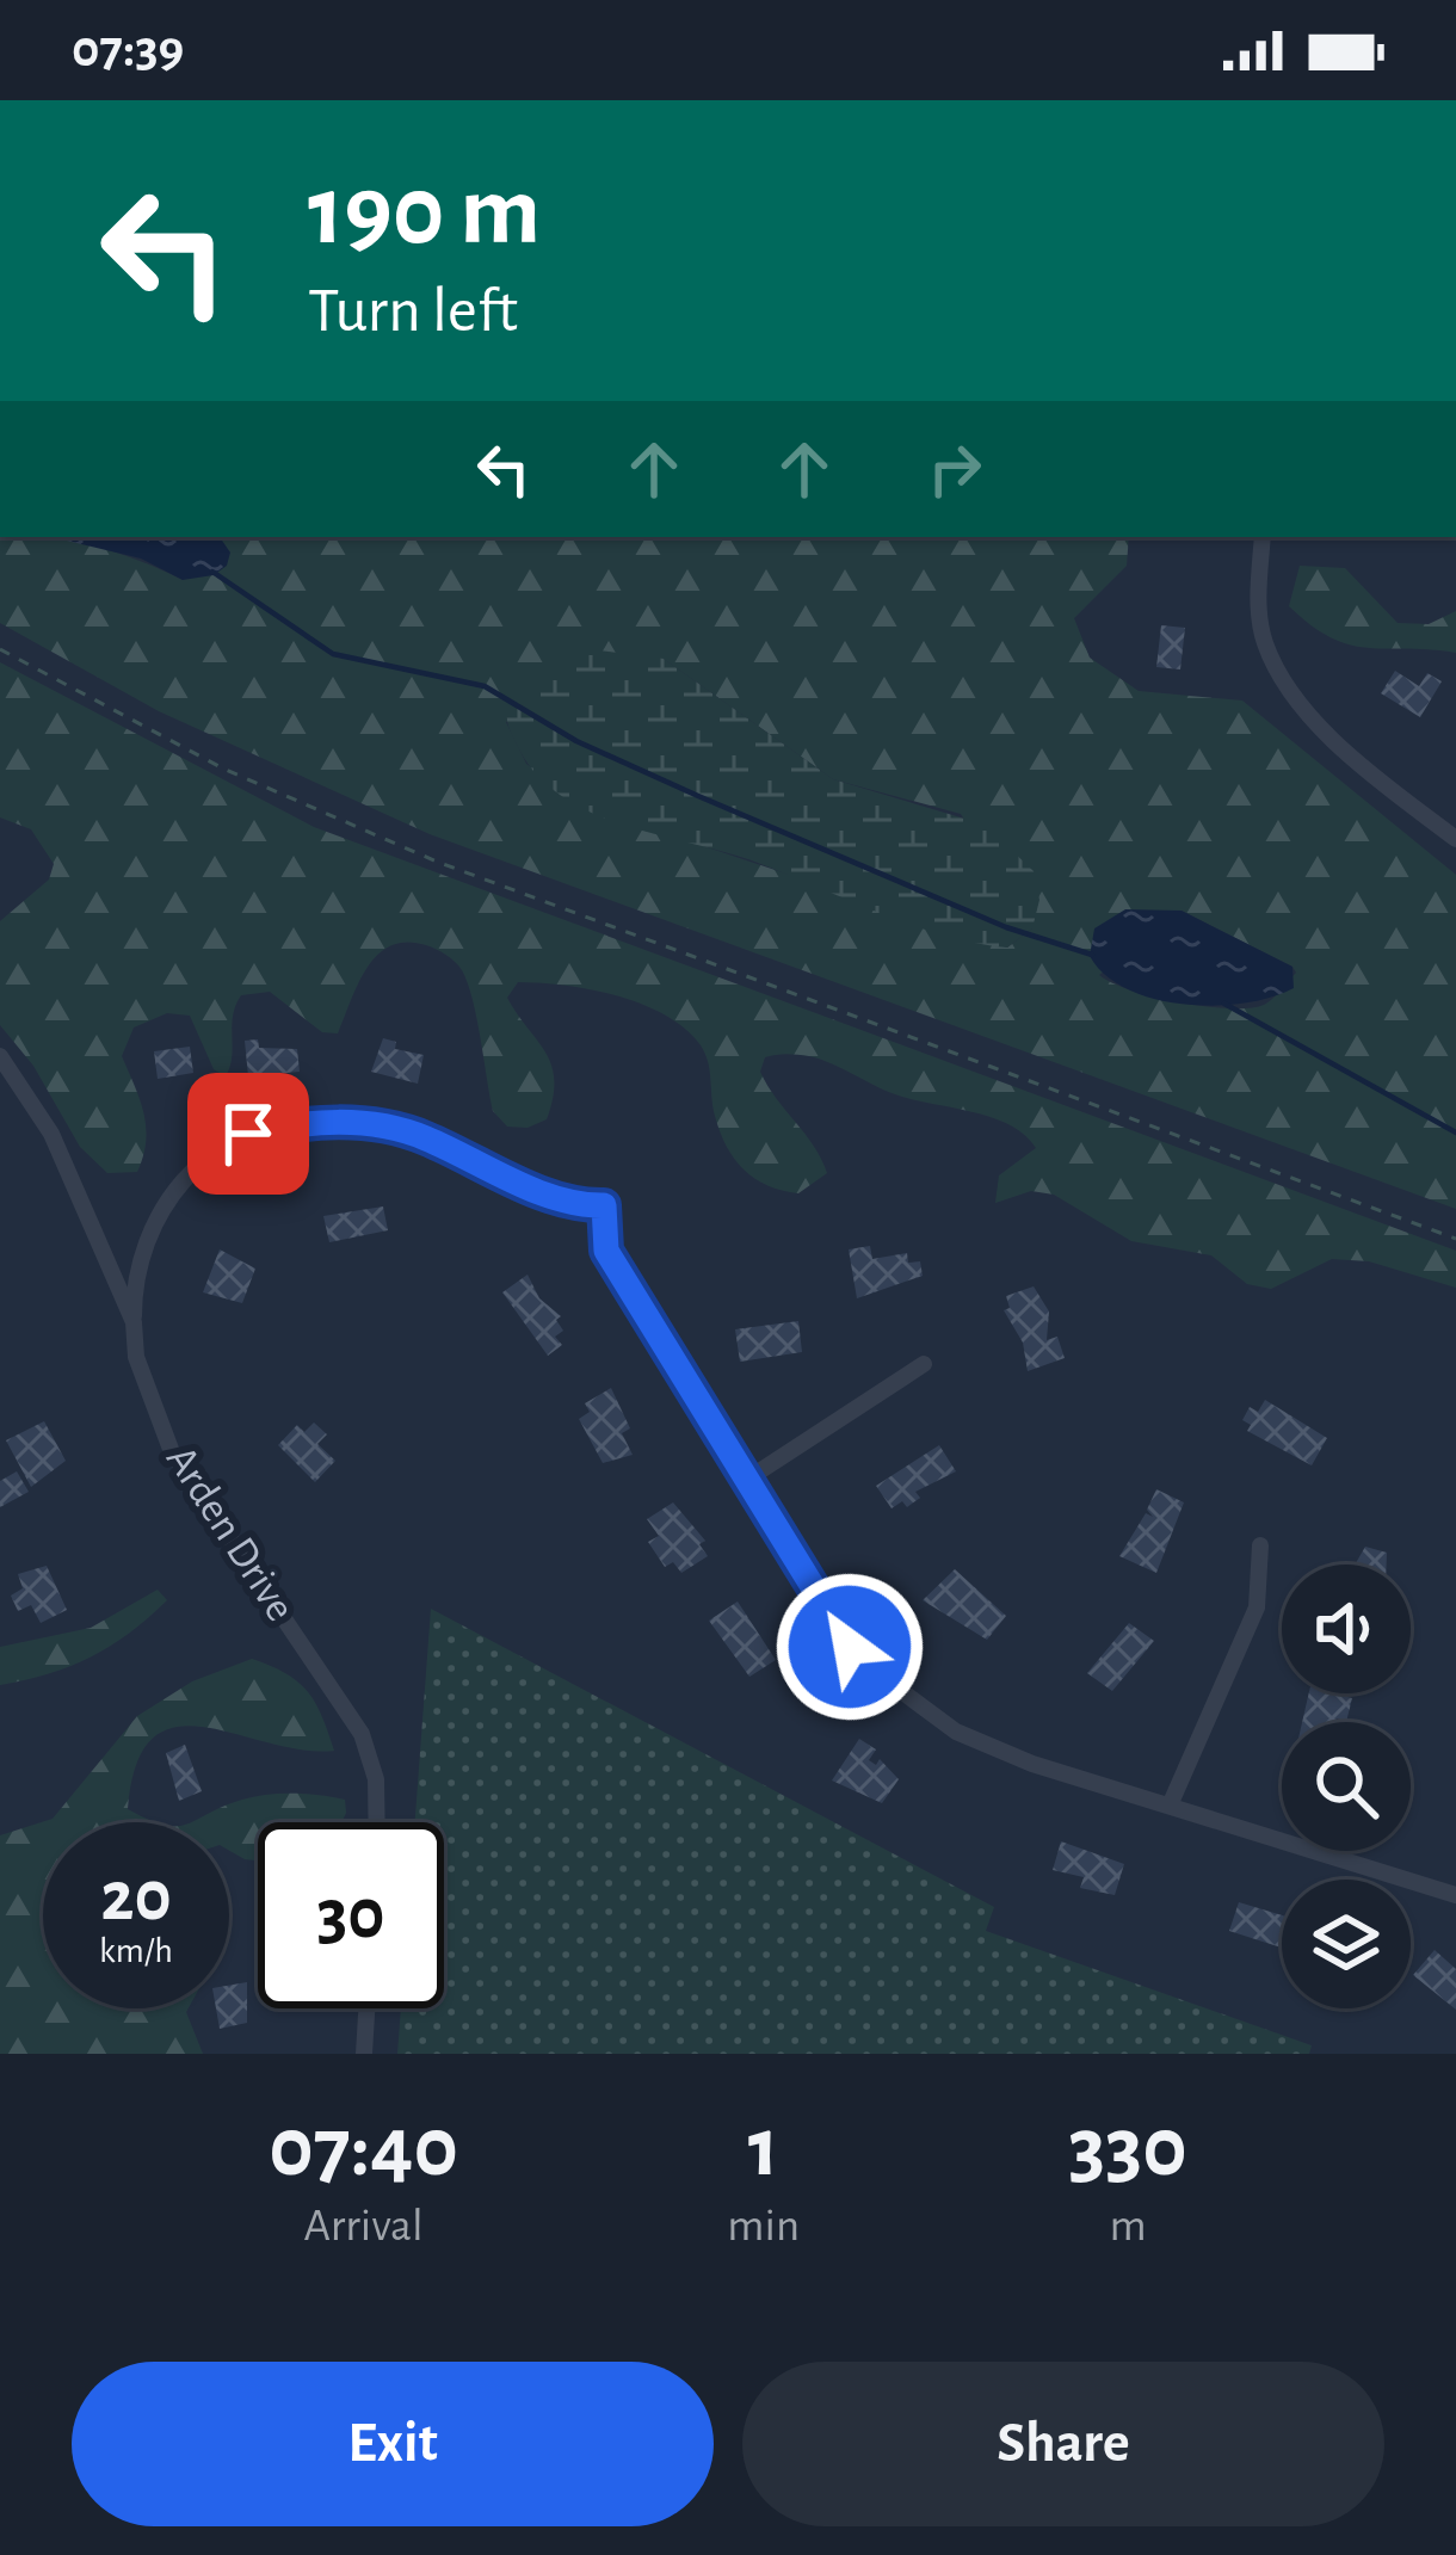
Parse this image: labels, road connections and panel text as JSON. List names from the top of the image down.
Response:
{
  "streets": {
    "street": ["Arden Drive"]
  },
  "page": {
    "status": "07:39",
    "turn": ["190 m", "Turn left"],
    "speed": "20 km/h",
    "limit": "30",
    "eta": [
      "07:40",
      "Arrival",
      "1",
      "min",
      "330",
      "m"
    ],
    "buttons": ["Exit", "Share"]
  }
}
